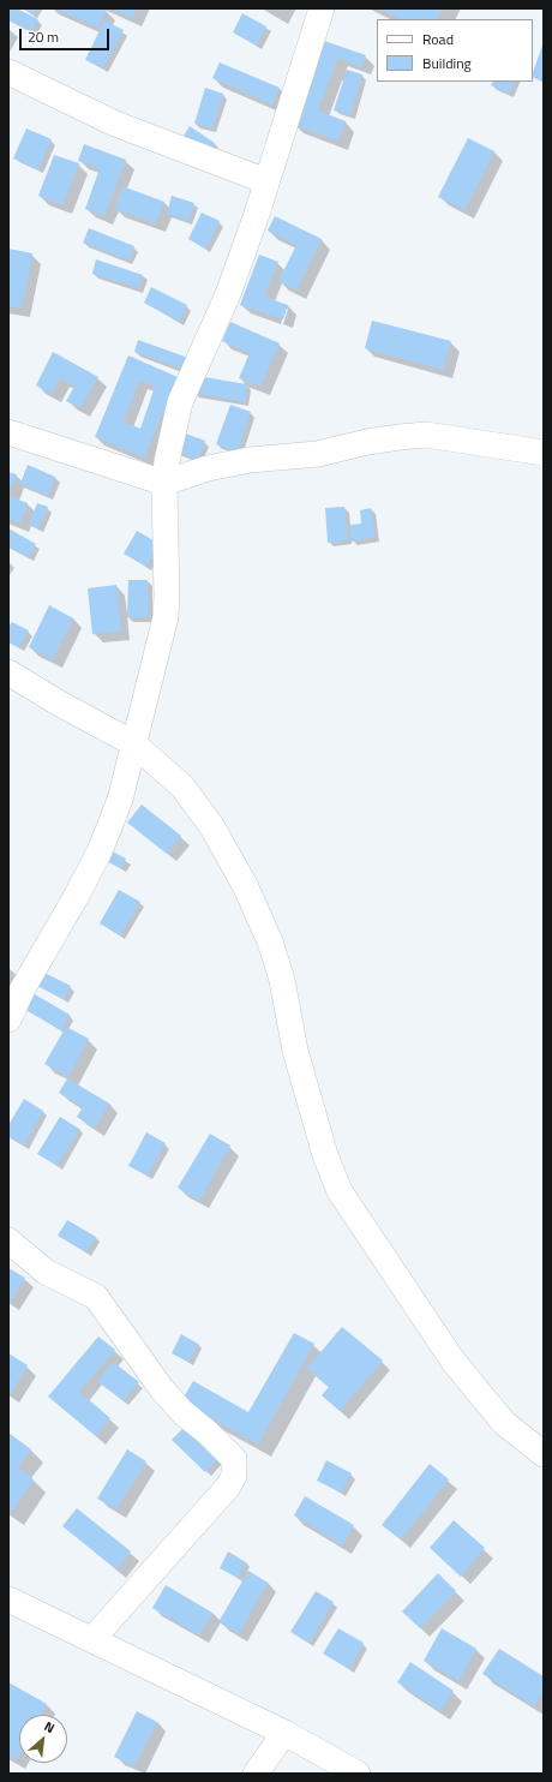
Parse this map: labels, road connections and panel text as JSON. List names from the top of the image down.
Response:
{
  "legend": ["Road", "Building"],
  "scale_bar": "20 m",
  "north": "top right"
}
